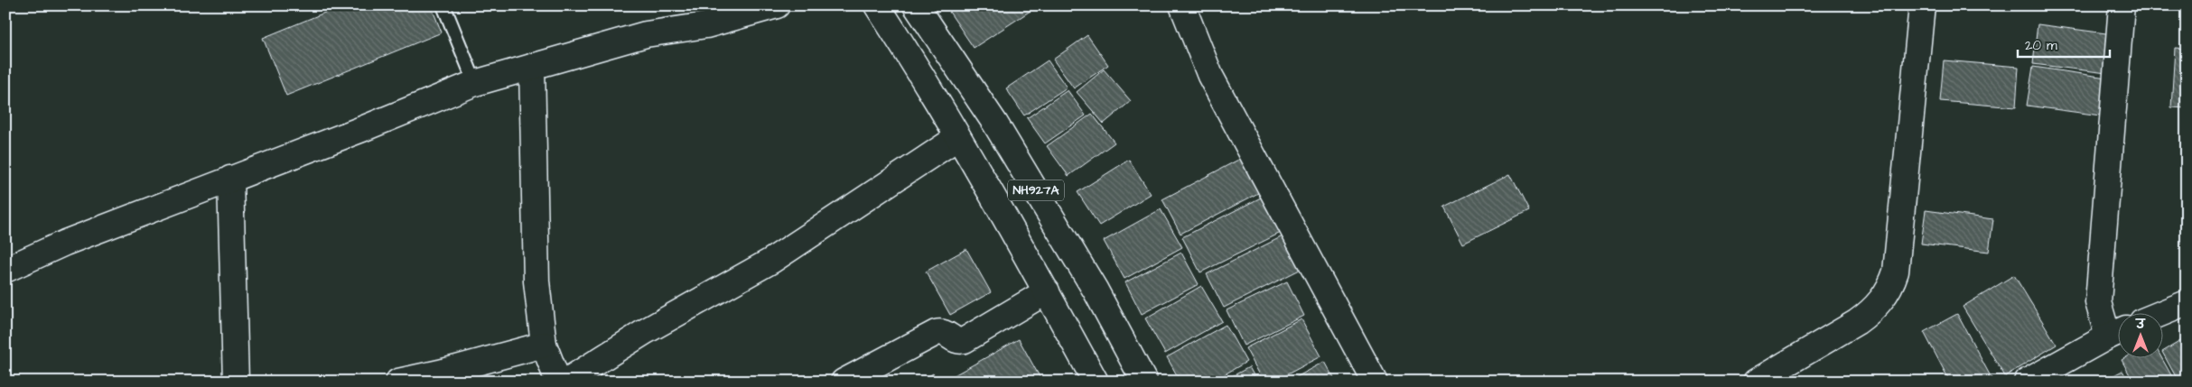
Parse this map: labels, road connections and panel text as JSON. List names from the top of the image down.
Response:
{
  "streets": {
    "main road": ["NH927A"]
  },
  "scale_bar": "20 m",
  "north": "top"
}
